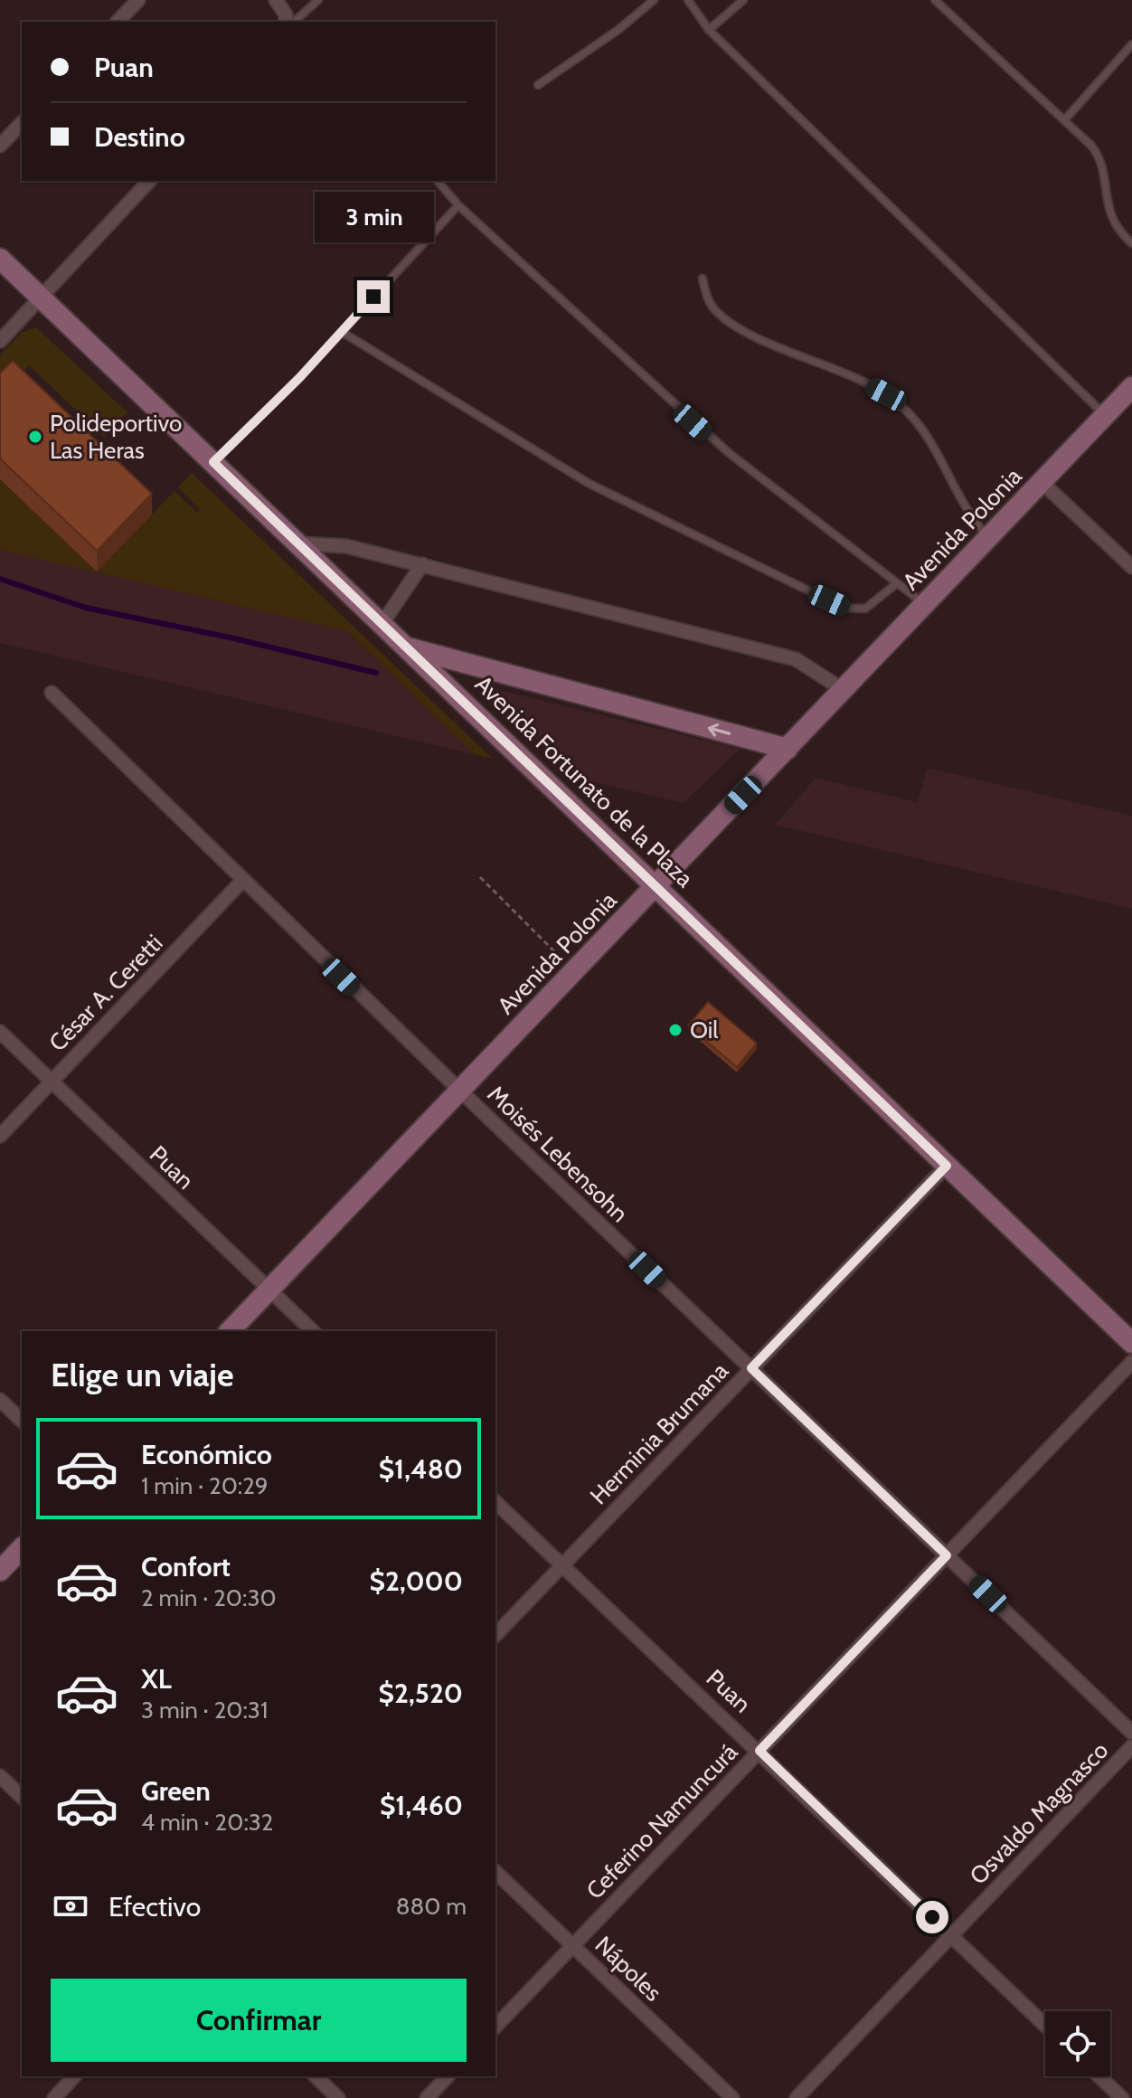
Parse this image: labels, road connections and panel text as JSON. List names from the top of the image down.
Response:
{
  "streets": {
    "main road": ["Avenida Polonia", "Avenida Fortunato de la Plaza"],
    "street": [
      "César A. Ceretti",
      "Moisés Lebensohn",
      "Puan",
      "Herminia Brumana",
      "Osvaldo Magnasco",
      "Ceferino Namuncurá",
      "Nápoles"
    ]
  },
  "crossings": [
    ["Avenida Polonia", "Avenida Fortunato de la Plaza"],
    ["Avenida Polonia", "Moisés Lebensohn"],
    ["Avenida Polonia", "Puan"],
    ["Avenida Fortunato de la Plaza", "Herminia Brumana"],
    ["César A. Ceretti", "Moisés Lebensohn"],
    ["César A. Ceretti", "Puan"],
    ["Moisés Lebensohn", "Herminia Brumana"],
    ["Moisés Lebensohn", "Ceferino Namuncurá"],
    ["Puan", "Herminia Brumana"],
    ["Puan", "Osvaldo Magnasco"],
    ["Puan", "Ceferino Namuncurá"],
    ["Ceferino Namuncurá", "Nápoles"]
  ],
  "places": ["Polideportivo Las Heras", "Oil"],
  "page": {
    "banner": ["Puan", "Destino"],
    "bubble": "3 min",
    "heading": "Elige un viaje",
    "list": [
      {
        "name": "Económico",
        "note": "1 min · 20:29",
        "value": "$1,480"
      },
      {
        "name": "Confort",
        "note": "2 min · 20:30",
        "value": "$2,000"
      },
      {
        "name": "XL",
        "note": "3 min · 20:31",
        "value": "$2,520"
      },
      {
        "name": "Green",
        "note": "4 min · 20:32",
        "value": "$1,460"
      }
    ],
    "pay": ["Efectivo", "880 m"],
    "buttons": "Confirmar"
  }
}
